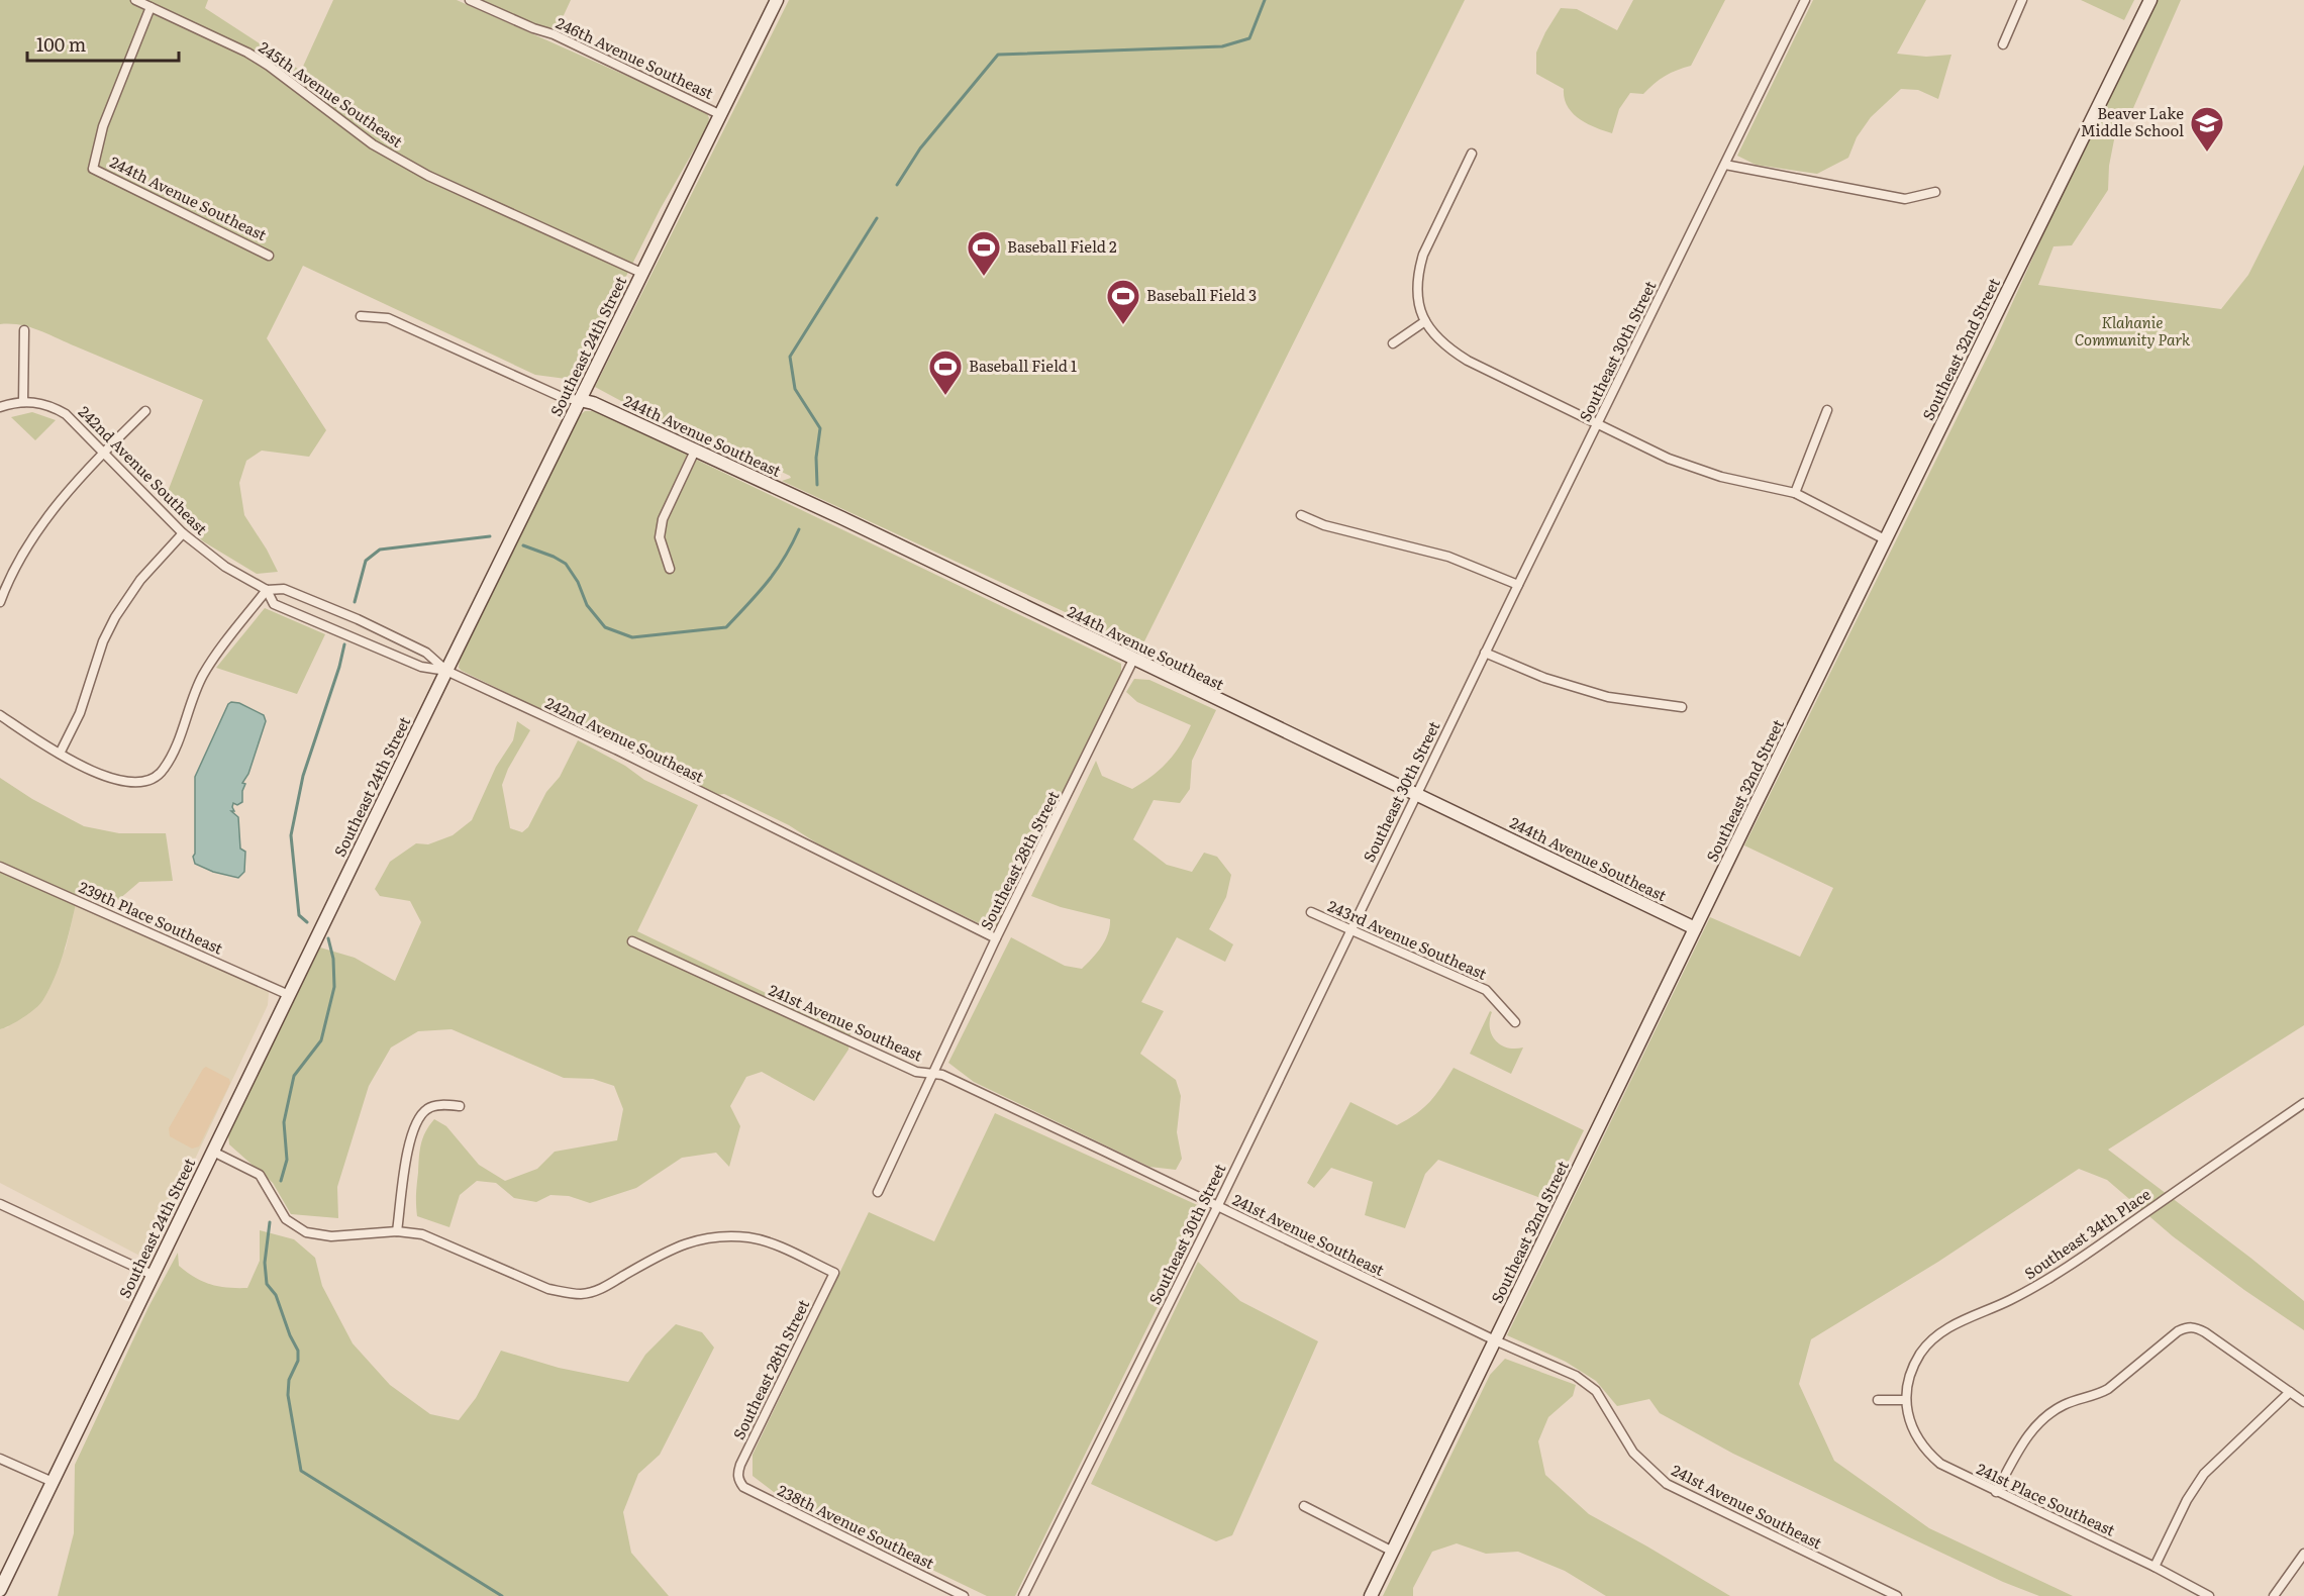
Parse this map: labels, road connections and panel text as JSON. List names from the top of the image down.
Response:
{
  "streets": {
    "street": [
      "246th Avenue Southeast",
      "245th Avenue Southeast",
      "244th Avenue Southeast",
      "Southeast 24th Street",
      "Southeast 32nd Street",
      "Southeast 30th Street",
      "242nd Avenue Southeast",
      "Southeast 28th Street",
      "239th Place Southeast",
      "243rd Avenue Southeast",
      "241st Avenue Southeast",
      "Southeast 34th Place",
      "241st Place Southeast",
      "238th Avenue Southeast"
    ]
  },
  "crossings": [
    ["246th Avenue Southeast", "Southeast 24th Street"],
    ["245th Avenue Southeast", "244th Avenue Southeast"],
    ["245th Avenue Southeast", "Southeast 24th Street"],
    ["244th Avenue Southeast", "Southeast 24th Street"],
    ["244th Avenue Southeast", "Southeast 32nd Street"],
    ["244th Avenue Southeast", "Southeast 30th Street"],
    ["244th Avenue Southeast", "Southeast 28th Street"],
    ["Southeast 24th Street", "242nd Avenue Southeast"],
    ["Southeast 24th Street", "239th Place Southeast"],
    ["Southeast 32nd Street", "241st Avenue Southeast"],
    ["Southeast 30th Street", "243rd Avenue Southeast"],
    ["Southeast 30th Street", "241st Avenue Southeast"],
    ["242nd Avenue Southeast", "Southeast 28th Street"],
    ["Southeast 28th Street", "241st Avenue Southeast"],
    ["Southeast 28th Street", "238th Avenue Southeast"],
    ["Southeast 34th Place", "241st Place Southeast"]
  ],
  "parks": ["Klahanie Community Park"],
  "places": {
    "school or university": ["Beaver Lake Middle School"],
    "sports": ["Baseball Field 2", "Baseball Field 3", "Baseball Field 1"]
  },
  "scale_bar": "100 m"
}
